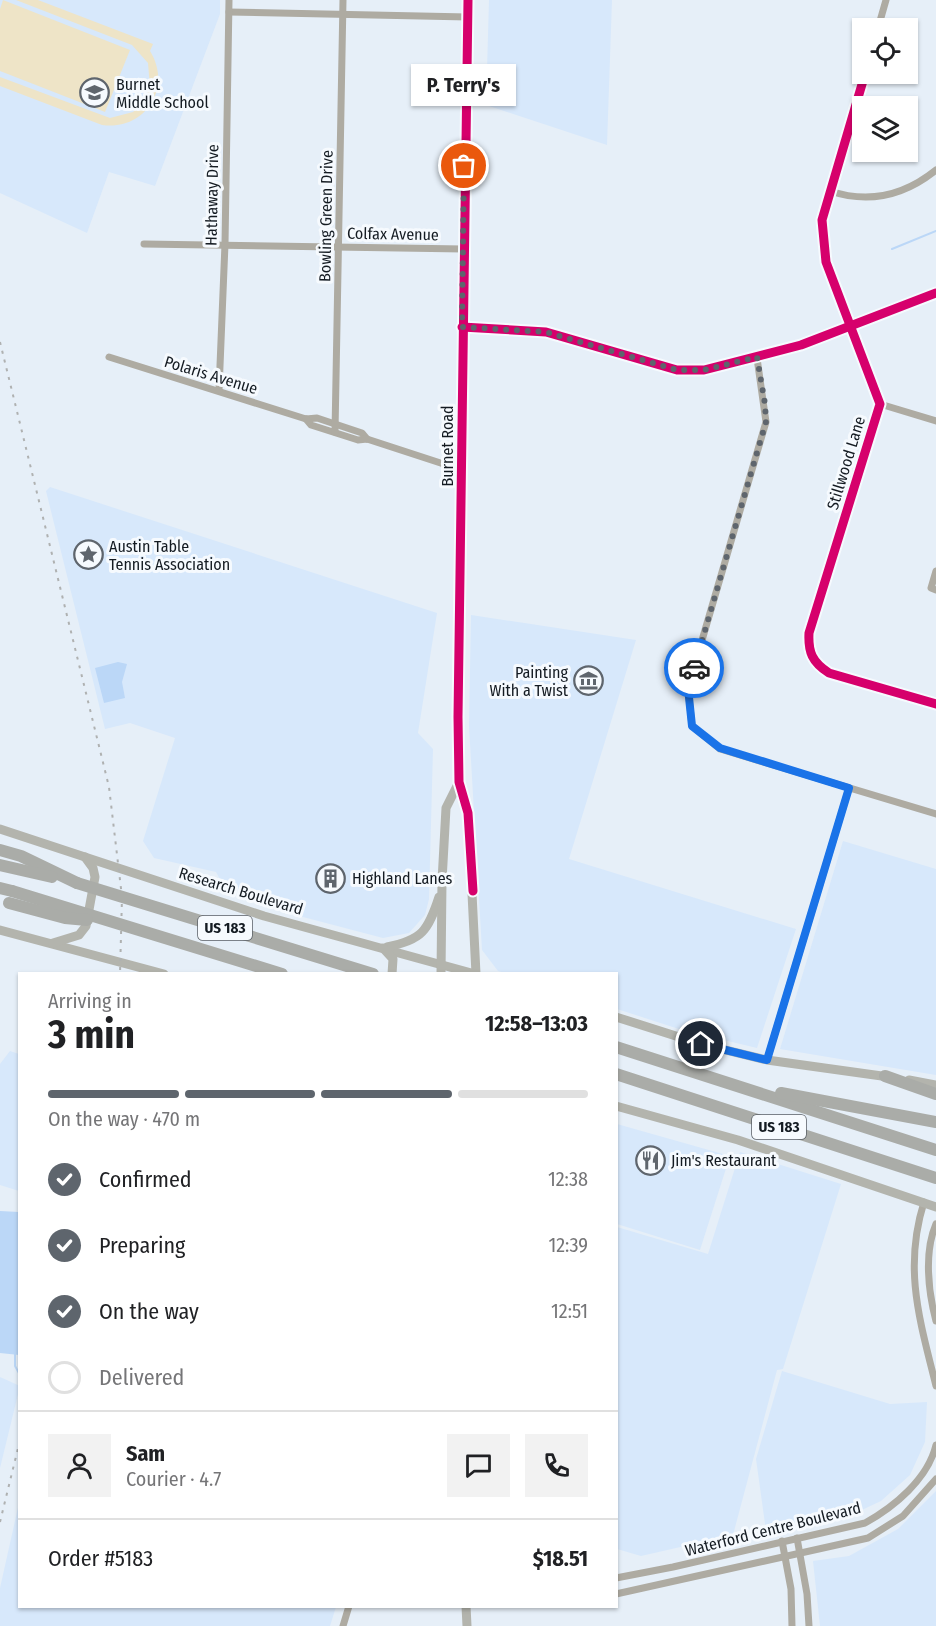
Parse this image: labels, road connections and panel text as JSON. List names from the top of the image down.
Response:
{
  "streets": {
    "highway": ["US 183"],
    "main road": ["Burnet Road", "Research Boulevard"],
    "street": [
      "Hathaway Drive",
      "Bowling Green Drive",
      "Colfax Avenue",
      "Polaris Avenue",
      "Stillwood Lane",
      "Waterford Centre Boulevard"
    ]
  },
  "crossings": [
    ["Hathaway Drive", "Colfax Avenue"],
    ["Hathaway Drive", "Polaris Avenue"],
    ["Bowling Green Drive", "Colfax Avenue"],
    ["Bowling Green Drive", "Polaris Avenue"],
    ["Colfax Avenue", "Burnet Road"],
    ["Polaris Avenue", "Burnet Road"],
    ["Burnet Road", "Research Boulevard"]
  ],
  "places": {
    "school or university": ["Burnet Middle School"],
    "other": ["P. Terry's"],
    "place": ["Austin Table Tennis Association"],
    "museum": ["Painting With a Twist"],
    "building": ["Highland Lanes"],
    "restaurant": ["Jim's Restaurant"]
  },
  "page": {
    "bubble": "P. Terry's",
    "heading": ["3 min", "Arriving in", "12:58–13:03"],
    "panel": [
      "Sam",
      "Courier · 4.7",
      "Order #5183",
      "$18.51"
    ],
    "bar": "On the way · 470 m",
    "list": [
      ["Confirmed", "12:38"],
      ["Preparing", "12:39"],
      ["On the way", "12:51"],
      "Delivered"
    ]
  }
}
